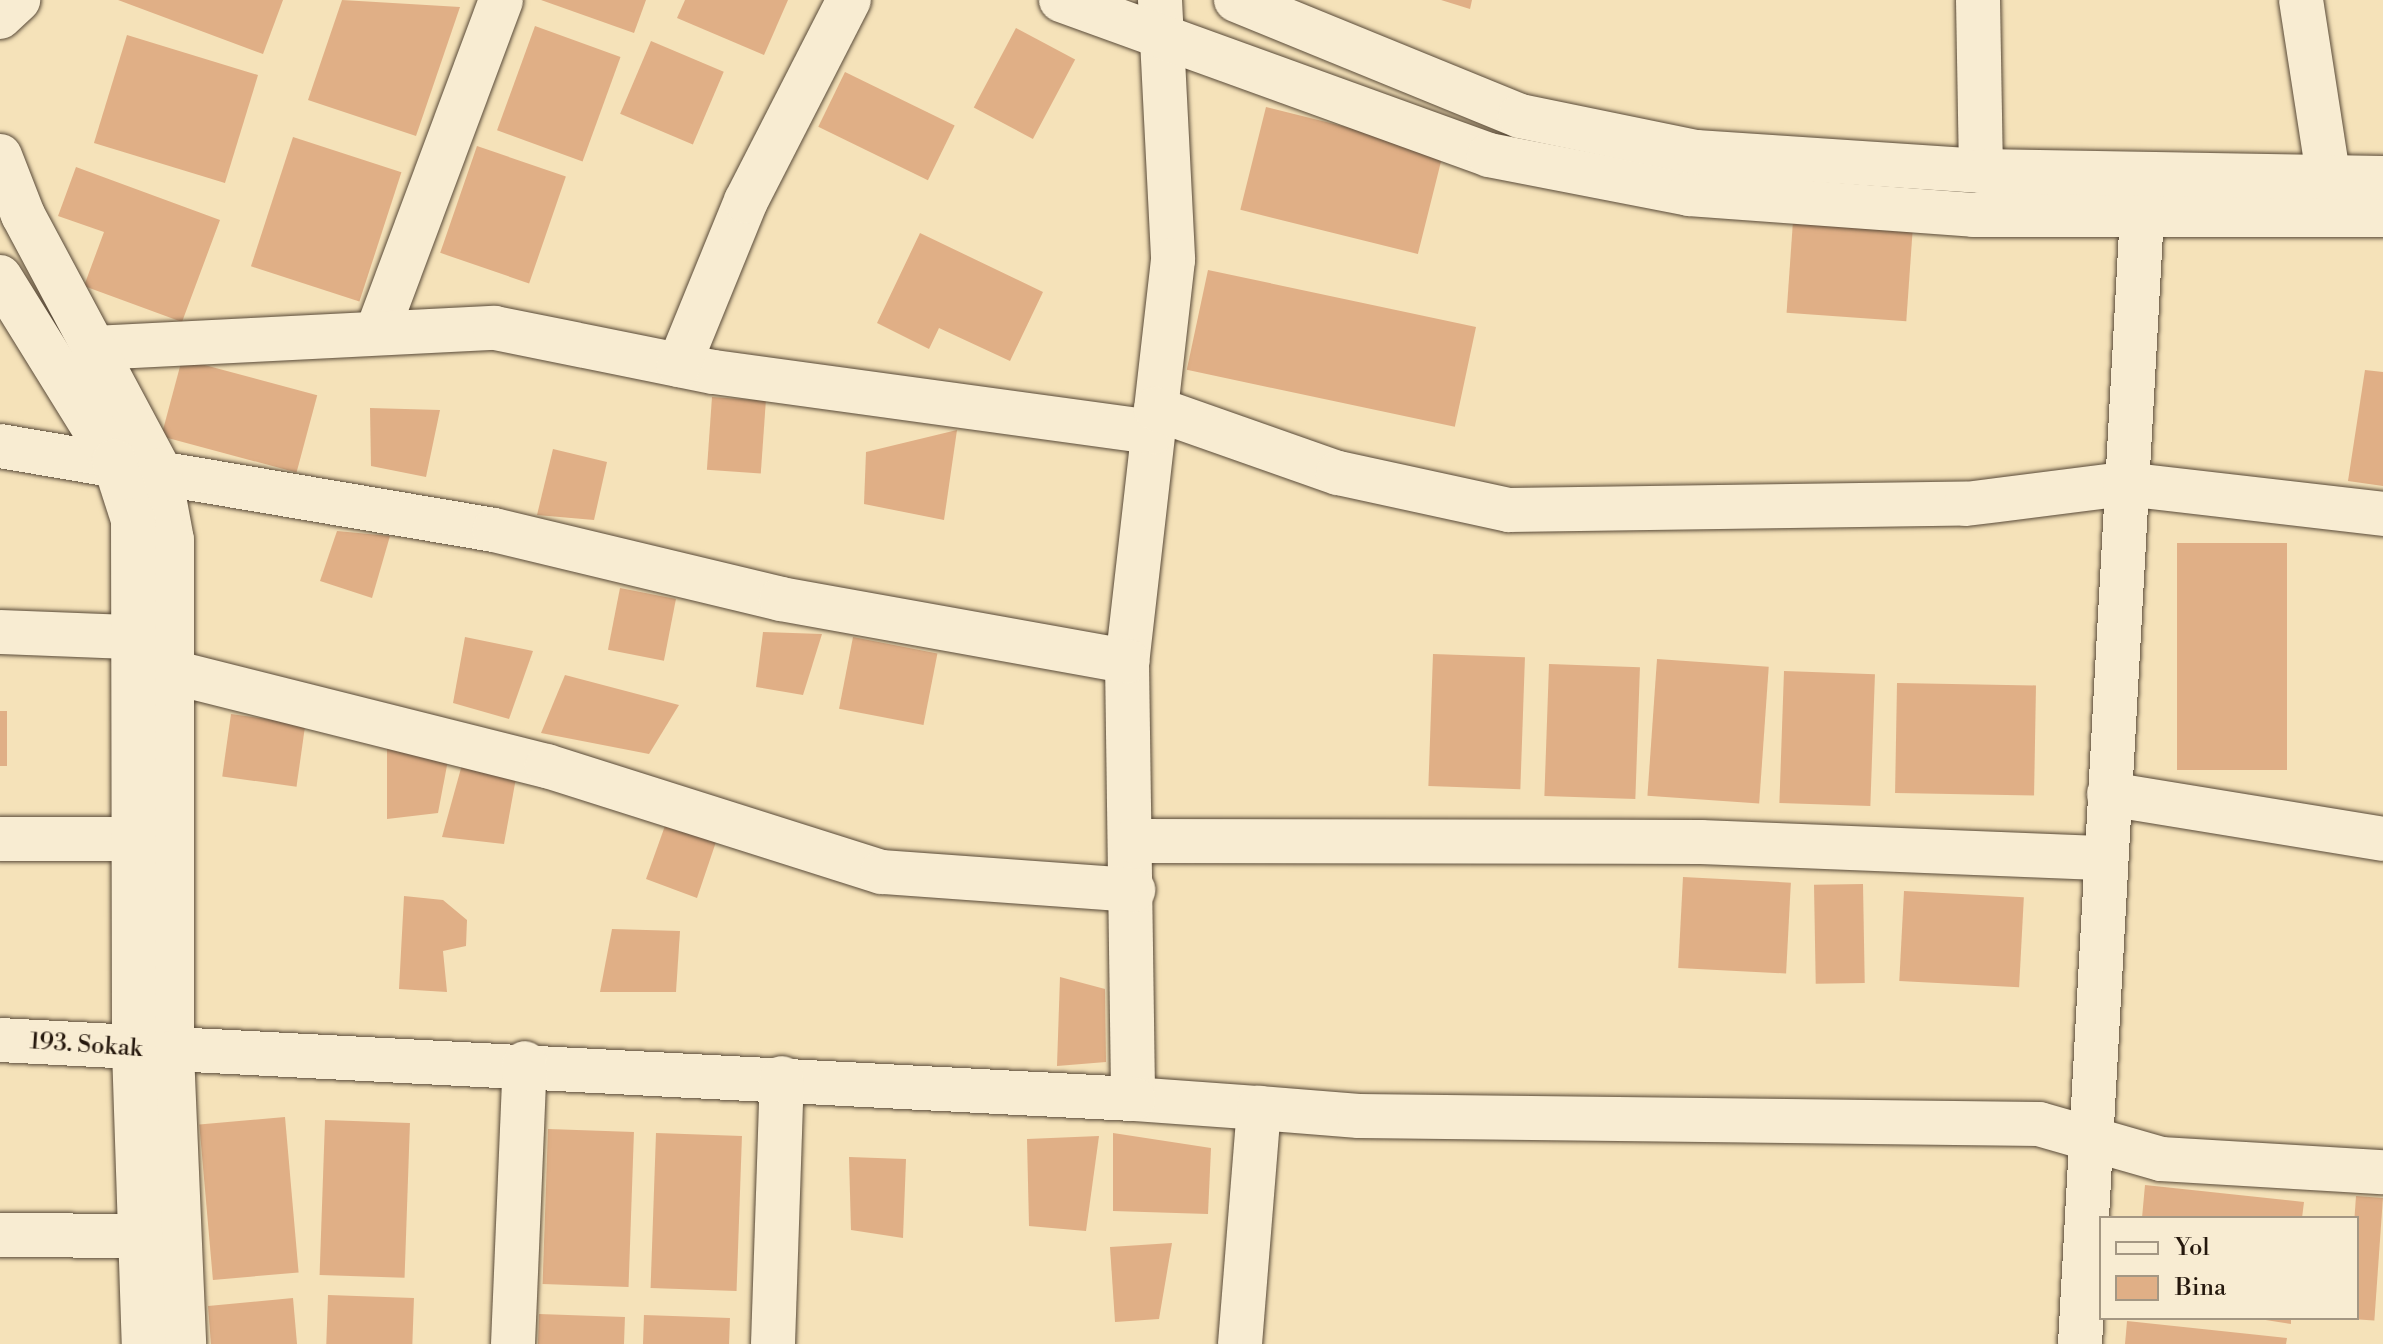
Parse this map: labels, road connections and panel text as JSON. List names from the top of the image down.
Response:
{
  "streets": {
    "street": ["193. Sokak"]
  },
  "legend": ["Yol", "Bina"]
}
